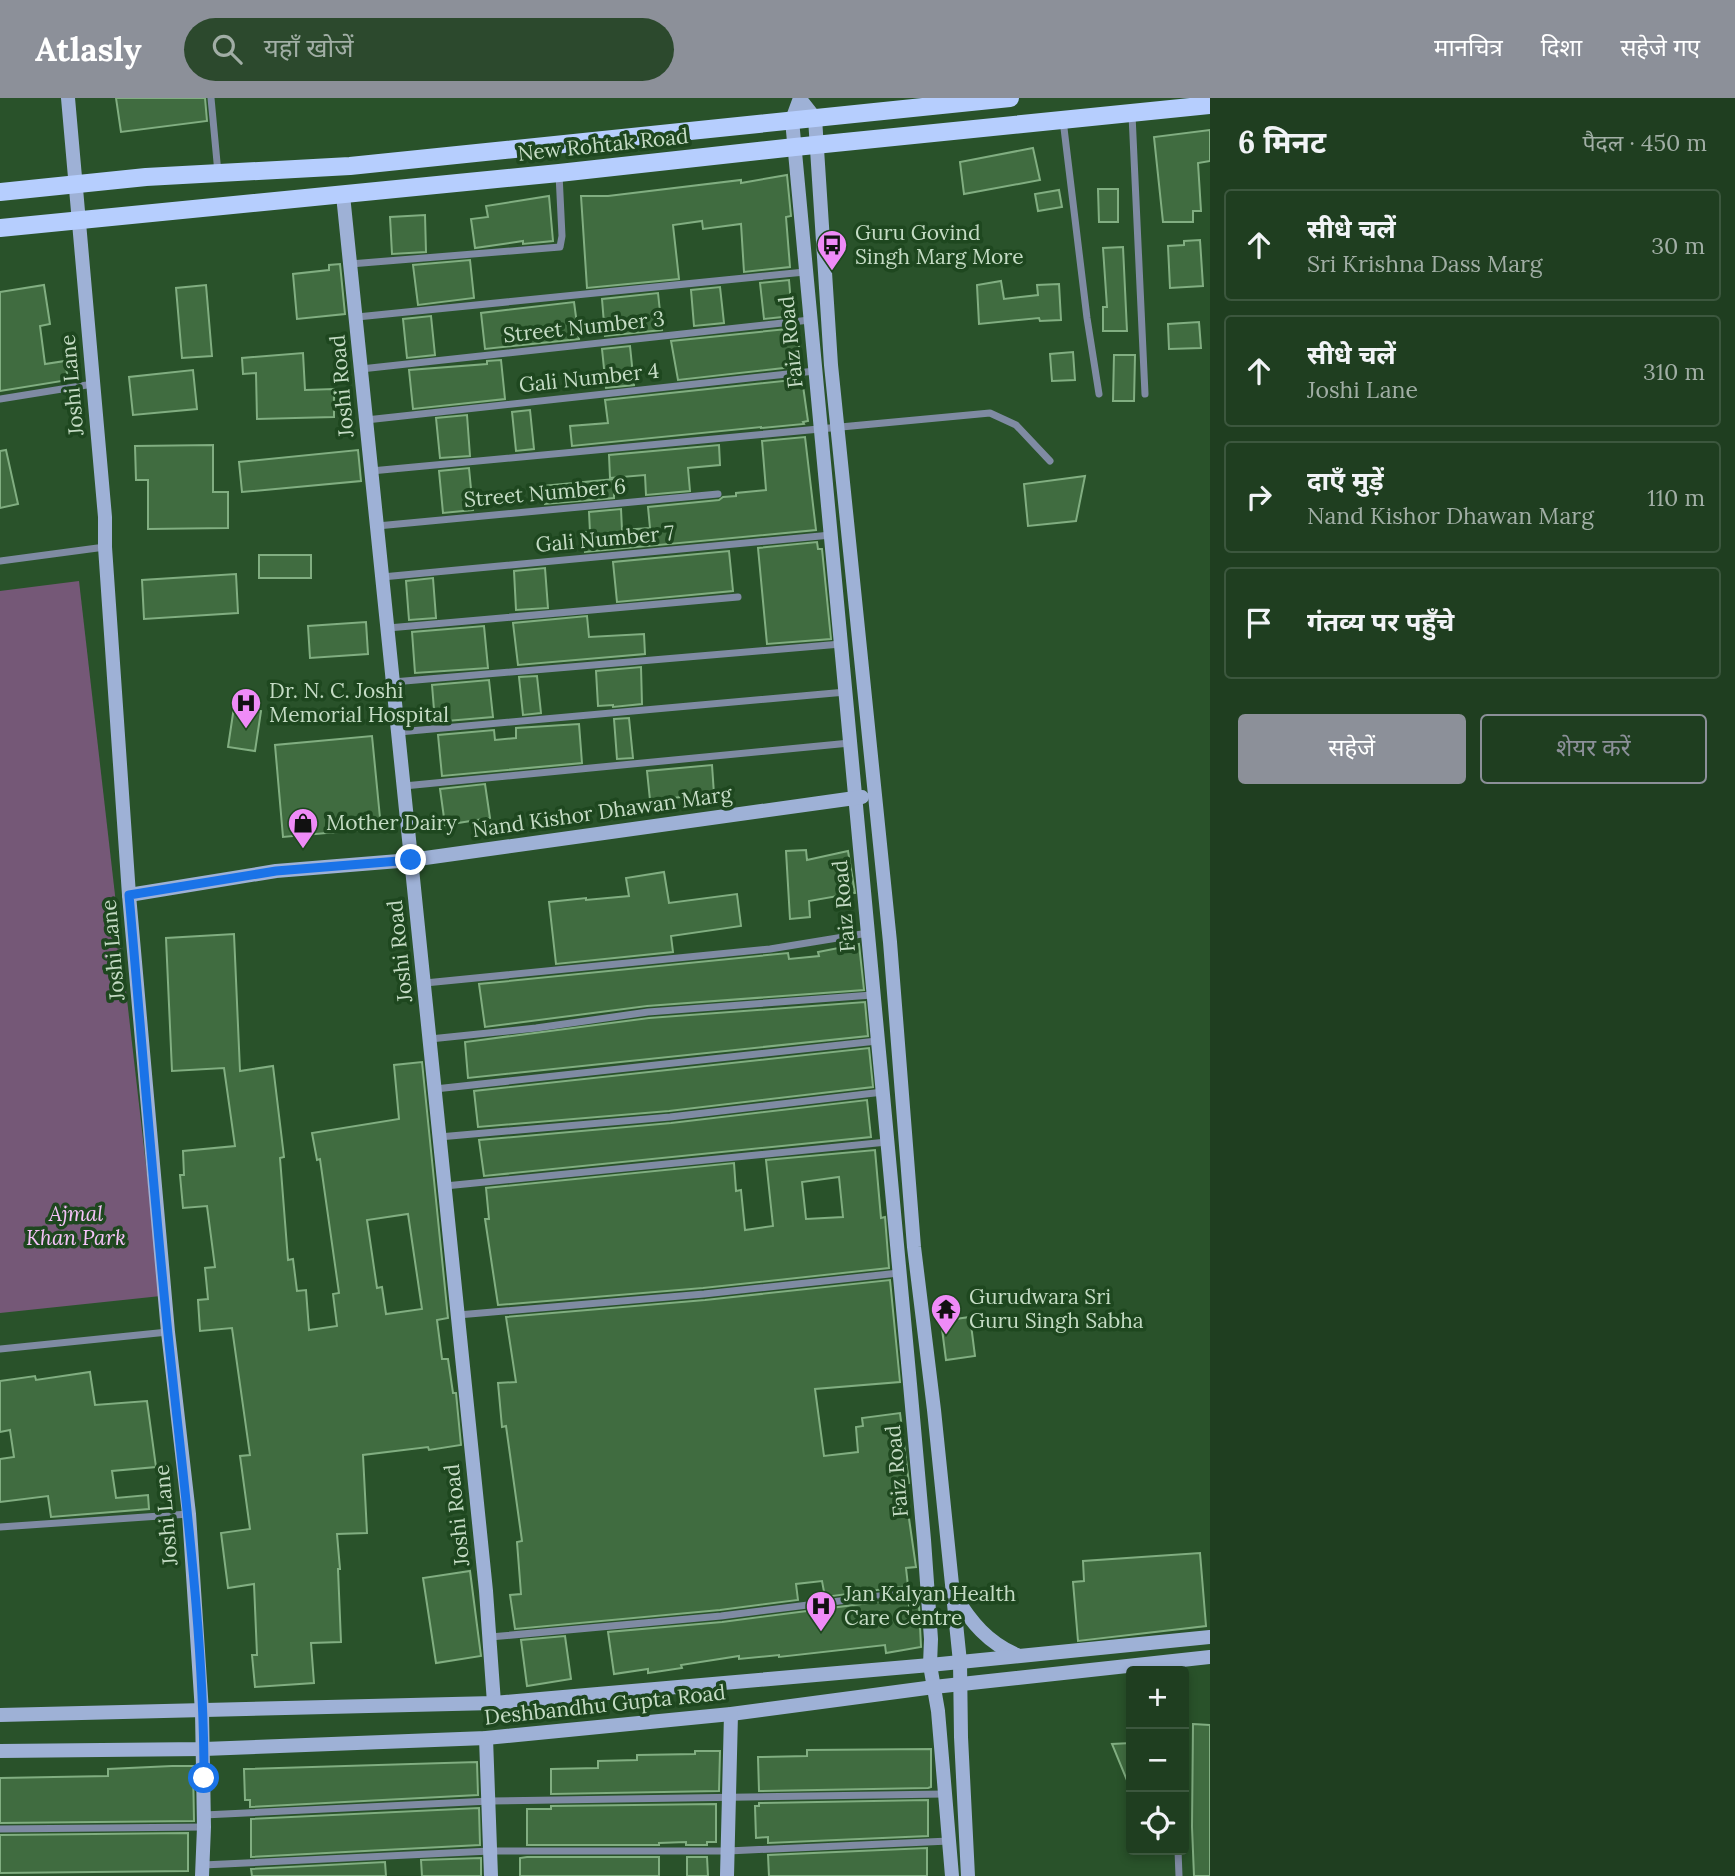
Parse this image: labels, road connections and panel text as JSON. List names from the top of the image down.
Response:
{
  "streets": {
    "main road": ["New Rohtak Road"],
    "street": [
      "Street Number 3",
      "Faiz Road",
      "Gali Number 4",
      "Joshi Lane",
      "Joshi Road",
      "Street Number 6",
      "Gali Number 7",
      "Nand Kishor Dhawan Marg",
      "Deshbandhu Gupta Road"
    ]
  },
  "crossings": [
    ["New Rohtak Road", "Faiz Road"],
    ["New Rohtak Road", "Joshi Lane"],
    ["New Rohtak Road", "Joshi Road"],
    ["Street Number 3", "Faiz Road"],
    ["Street Number 3", "Joshi Road"],
    ["Faiz Road", "Gali Number 4"],
    ["Faiz Road", "Gali Number 7"],
    ["Faiz Road", "Nand Kishor Dhawan Marg"],
    ["Faiz Road", "Deshbandhu Gupta Road"],
    ["Gali Number 4", "Joshi Road"],
    ["Joshi Lane", "Nand Kishor Dhawan Marg"],
    ["Joshi Lane", "Deshbandhu Gupta Road"],
    ["Joshi Road", "Street Number 6"],
    ["Joshi Road", "Gali Number 7"],
    ["Joshi Road", "Nand Kishor Dhawan Marg"],
    ["Joshi Road", "Deshbandhu Gupta Road"]
  ],
  "parks": ["Ajmal Khan Park"],
  "places": {
    "bus stop": ["Guru Govind Singh Marg More"],
    "hospital": ["Dr. N. C. Joshi Memorial Hospital", "Jan Kalyan Health Care Centre"],
    "shop": ["Mother Dairy"],
    "temple": ["Gurudwara Sri Guru Singh Sabha"]
  },
  "page": {
    "header": "Atlasly",
    "search": "यहाँ खोजें",
    "nav": ["मानचित्र", "दिशा", "सहेजे गए"],
    "heading": ["6 मिनट", "पैदल · 450 m"],
    "list": [
      ["सीधे चलें", "Sri Krishna Dass Marg", "30 m"],
      ["सीधे चलें", "Joshi Lane", "310 m"],
      ["दाएँ मुड़ें", "Nand Kishor Dhawan Marg", "110 m"],
      "गंतव्य पर पहुँचे"
    ],
    "buttons": ["सहेजें", "शेयर करें"],
    "map_buttons": ["+", "−"]
  }
}
